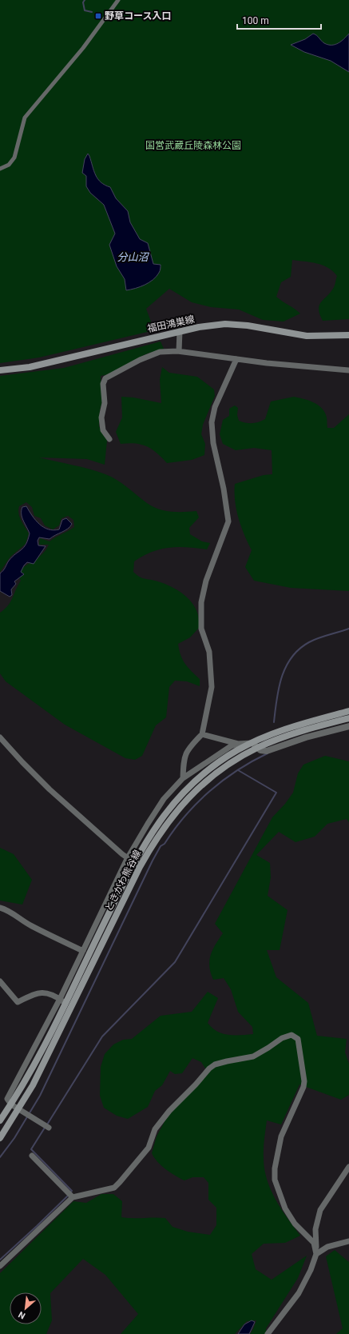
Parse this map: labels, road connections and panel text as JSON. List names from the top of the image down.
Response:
{
  "streets": {
    "main road": ["福田鴻巣線", "ときがわ熊谷線"]
  },
  "water": ["分山沼"],
  "parks": ["国営武蔵丘陵森林公園"],
  "places": {
    "transit": ["野草コース入口"]
  },
  "scale_bar": "100 m",
  "north": "bottom left"
}
